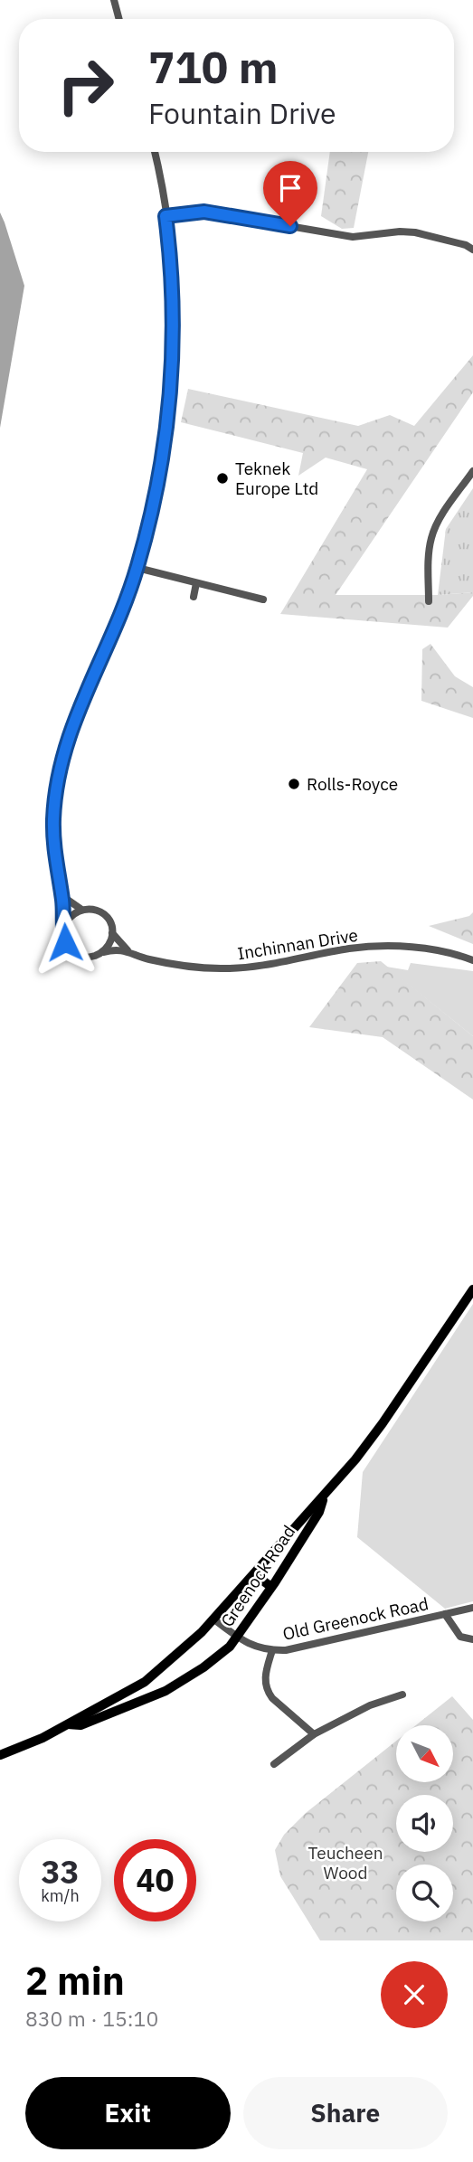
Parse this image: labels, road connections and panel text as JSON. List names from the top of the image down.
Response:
{
  "streets": {
    "main road": ["Greenock Road"],
    "street": ["Inchinnan Drive", "Old Greenock Road"]
  },
  "crossings": [
    ["Greenock Road", "Old Greenock Road"]
  ],
  "parks": ["Teucheen Wood"],
  "places": ["Teknek Europe Ltd", "Rolls-Royce"],
  "north": "bottom right",
  "page": {
    "turn": ["710 m", "Fountain Drive"],
    "speed": "33 km/h",
    "limit": "40",
    "heading": ["2 min", "830 m · 15:10"],
    "buttons": ["Exit", "Share"]
  }
}
